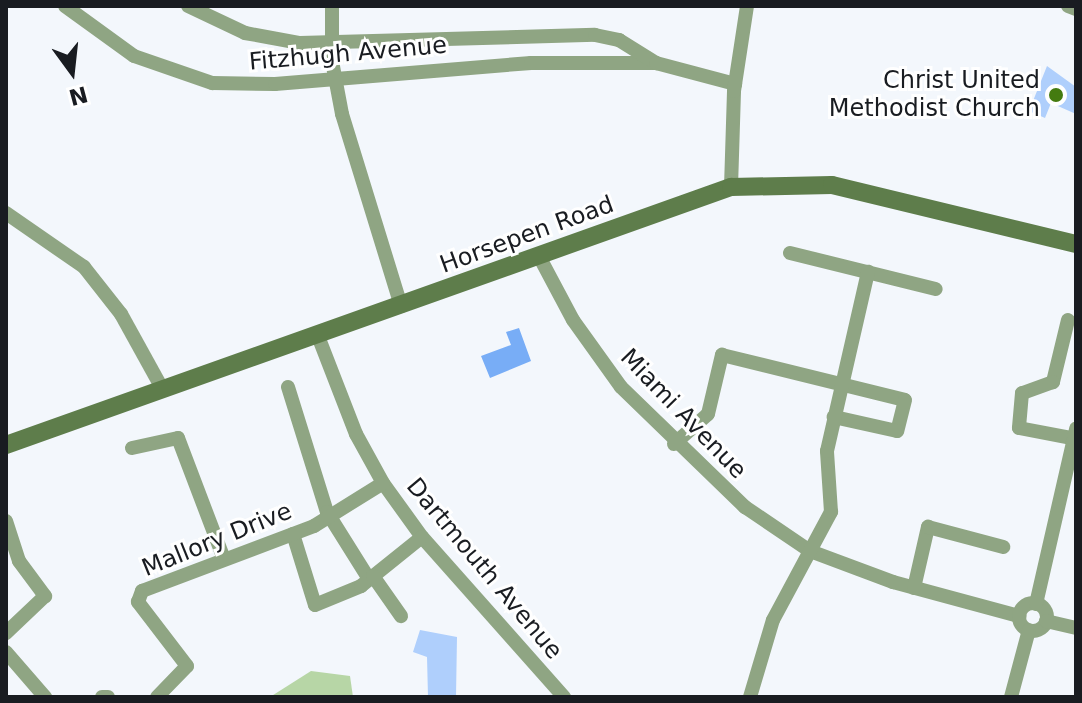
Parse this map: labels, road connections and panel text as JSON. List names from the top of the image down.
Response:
{
  "streets": {
    "street": [
      "Fitzhugh Avenue",
      "Horsepen Road",
      "Miami Avenue",
      "Mallory Drive",
      "Dartmouth Avenue"
    ]
  },
  "crossings": [
    ["Horsepen Road", "Miami Avenue"],
    ["Horsepen Road", "Dartmouth Avenue"],
    ["Mallory Drive", "Dartmouth Avenue"]
  ],
  "places": ["Christ United Methodist Church"],
  "north": "bottom"
}
